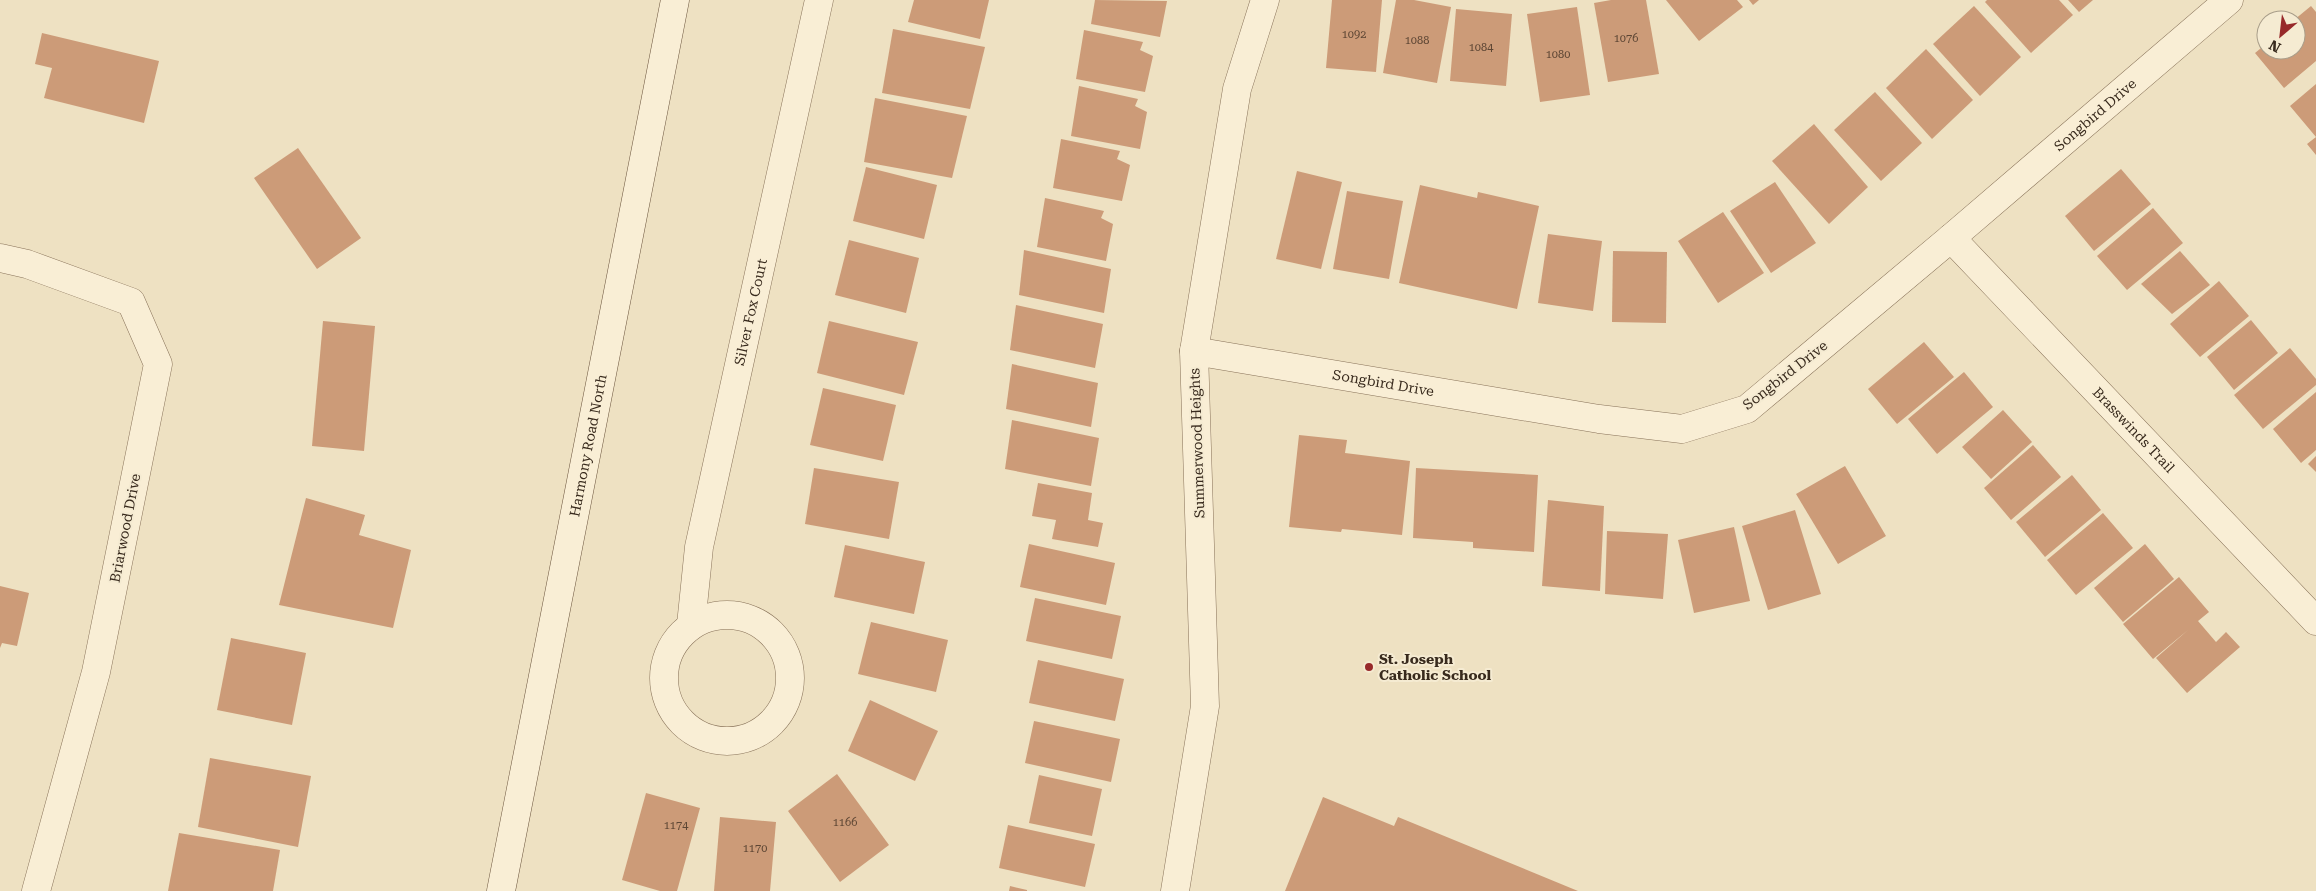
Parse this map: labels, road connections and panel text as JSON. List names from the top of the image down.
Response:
{
  "streets": {
    "street": [
      "Songbird Drive",
      "Silver Fox Court",
      "Brasswinds Trail",
      "Summerwood Heights",
      "Harmony Road North",
      "Briarwood Drive"
    ]
  },
  "crossings": [
    ["Songbird Drive", "Brasswinds Trail"],
    ["Songbird Drive", "Summerwood Heights"]
  ],
  "places": ["St. Joseph Catholic School"],
  "house_numbers": [
    "1092",
    "1076",
    "1088",
    "1084",
    "1080",
    "1166",
    "1174",
    "1170"
  ],
  "north": "bottom left"
}
